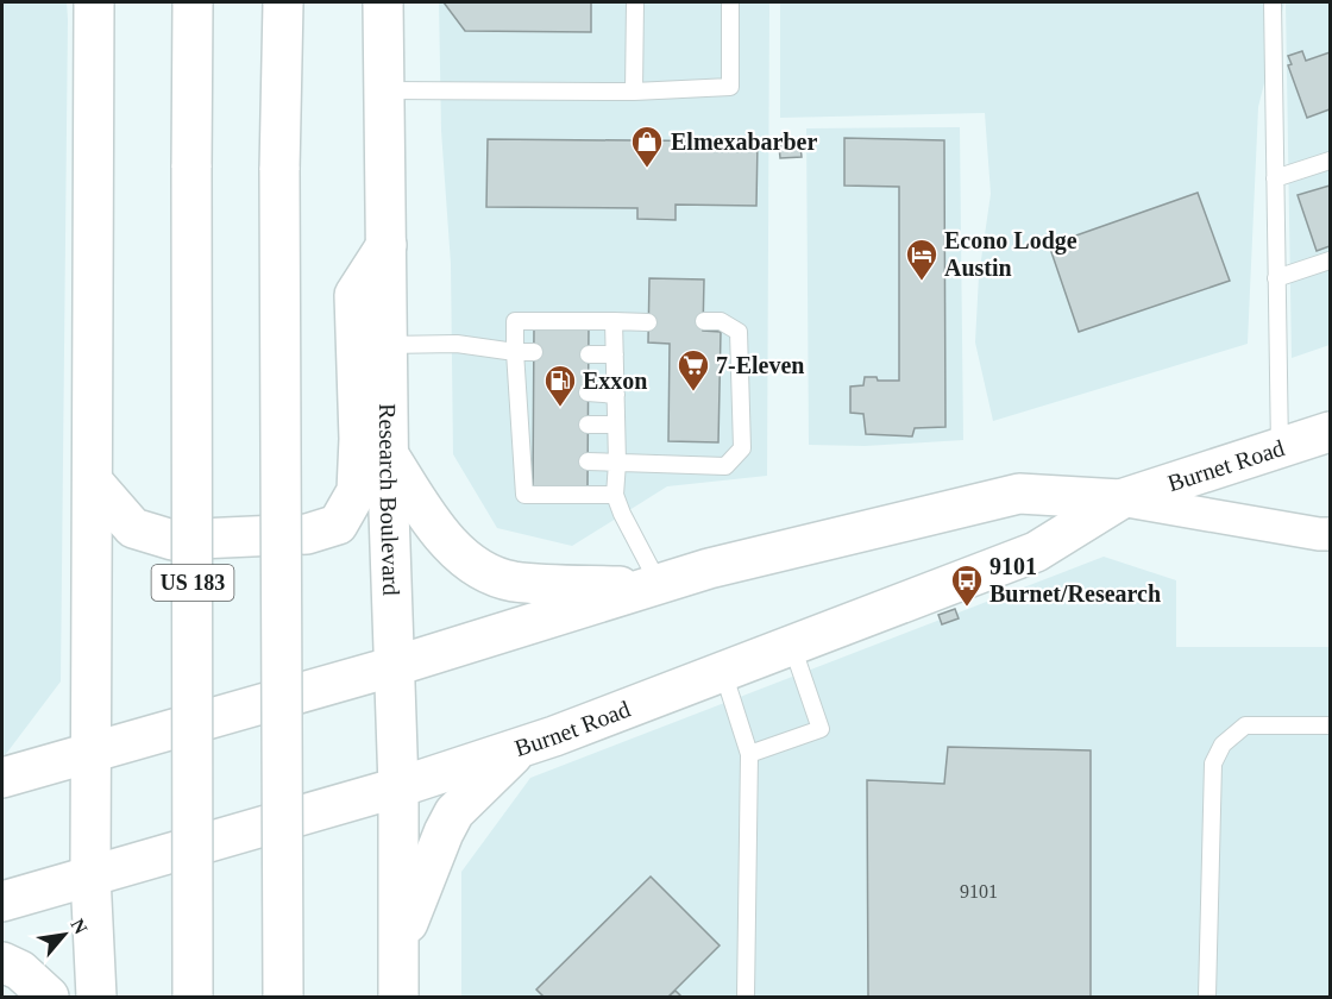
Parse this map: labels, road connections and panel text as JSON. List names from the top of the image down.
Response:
{
  "streets": {
    "main road": ["Burnet Road", "Research Boulevard", "US 183"]
  },
  "crossings": [
    ["Burnet Road", "Research Boulevard"]
  ],
  "places": {
    "shop": ["Elmexabarber"],
    "hotel": ["Econo Lodge Austin"],
    "supermarket": ["7-Eleven"],
    "fuel station": ["Exxon"],
    "bus stop": ["9101 Burnet/Research"]
  },
  "house_numbers": ["9101"],
  "north": "top right"
}
